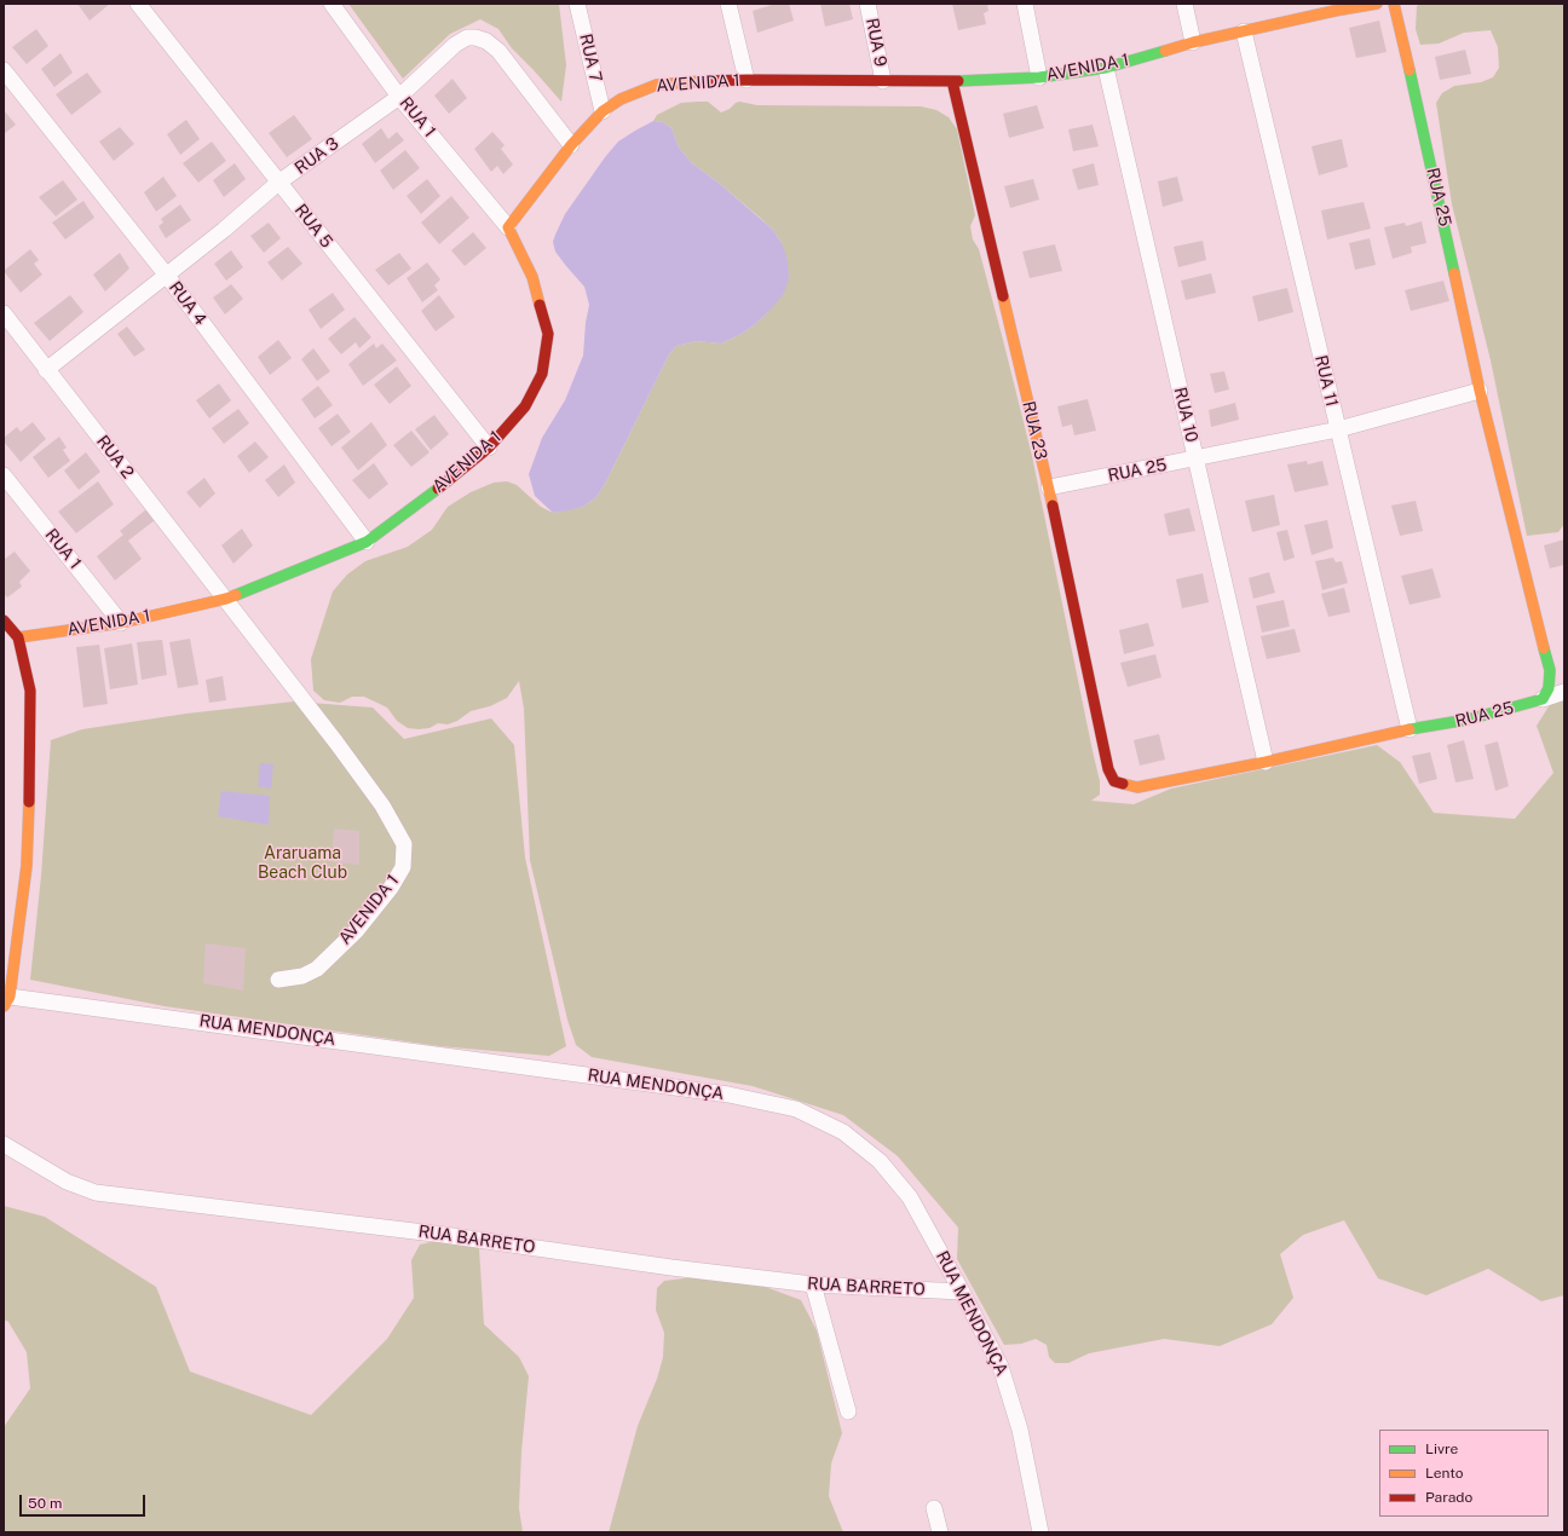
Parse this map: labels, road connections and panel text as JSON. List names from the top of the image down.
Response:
{
  "streets": {
    "street": [
      "RUA 9",
      "RUA 7",
      "AVENIDA 1",
      "RUA 1",
      "RUA 3",
      "RUA 25",
      "RUA 5",
      "RUA 4",
      "RUA 11",
      "RUA 10",
      "RUA 23",
      "RUA 2",
      "RUA MENDONÇA",
      "RUA BARRETO"
    ]
  },
  "crossings": [
    ["RUA 9", "AVENIDA 1"],
    ["RUA 7", "AVENIDA 1"],
    ["AVENIDA 1", "RUA 1"],
    ["AVENIDA 1", "RUA 3"],
    ["AVENIDA 1", "RUA 5"],
    ["AVENIDA 1", "RUA 4"],
    ["AVENIDA 1", "RUA 11"],
    ["AVENIDA 1", "RUA 10"],
    ["AVENIDA 1", "RUA 23"],
    ["AVENIDA 1", "RUA 2"],
    ["RUA 1", "RUA 3"],
    ["RUA 3", "RUA 5"],
    ["RUA 3", "RUA 4"],
    ["RUA 3", "RUA 2"],
    ["RUA 25", "RUA 11"],
    ["RUA 25", "RUA 10"],
    ["RUA 25", "RUA 23"],
    ["RUA MENDONÇA", "RUA BARRETO"]
  ],
  "parks": ["Araruama Beach Club"],
  "legend": ["Livre", "Lento", "Parado"],
  "scale_bar": "50 m"
}
